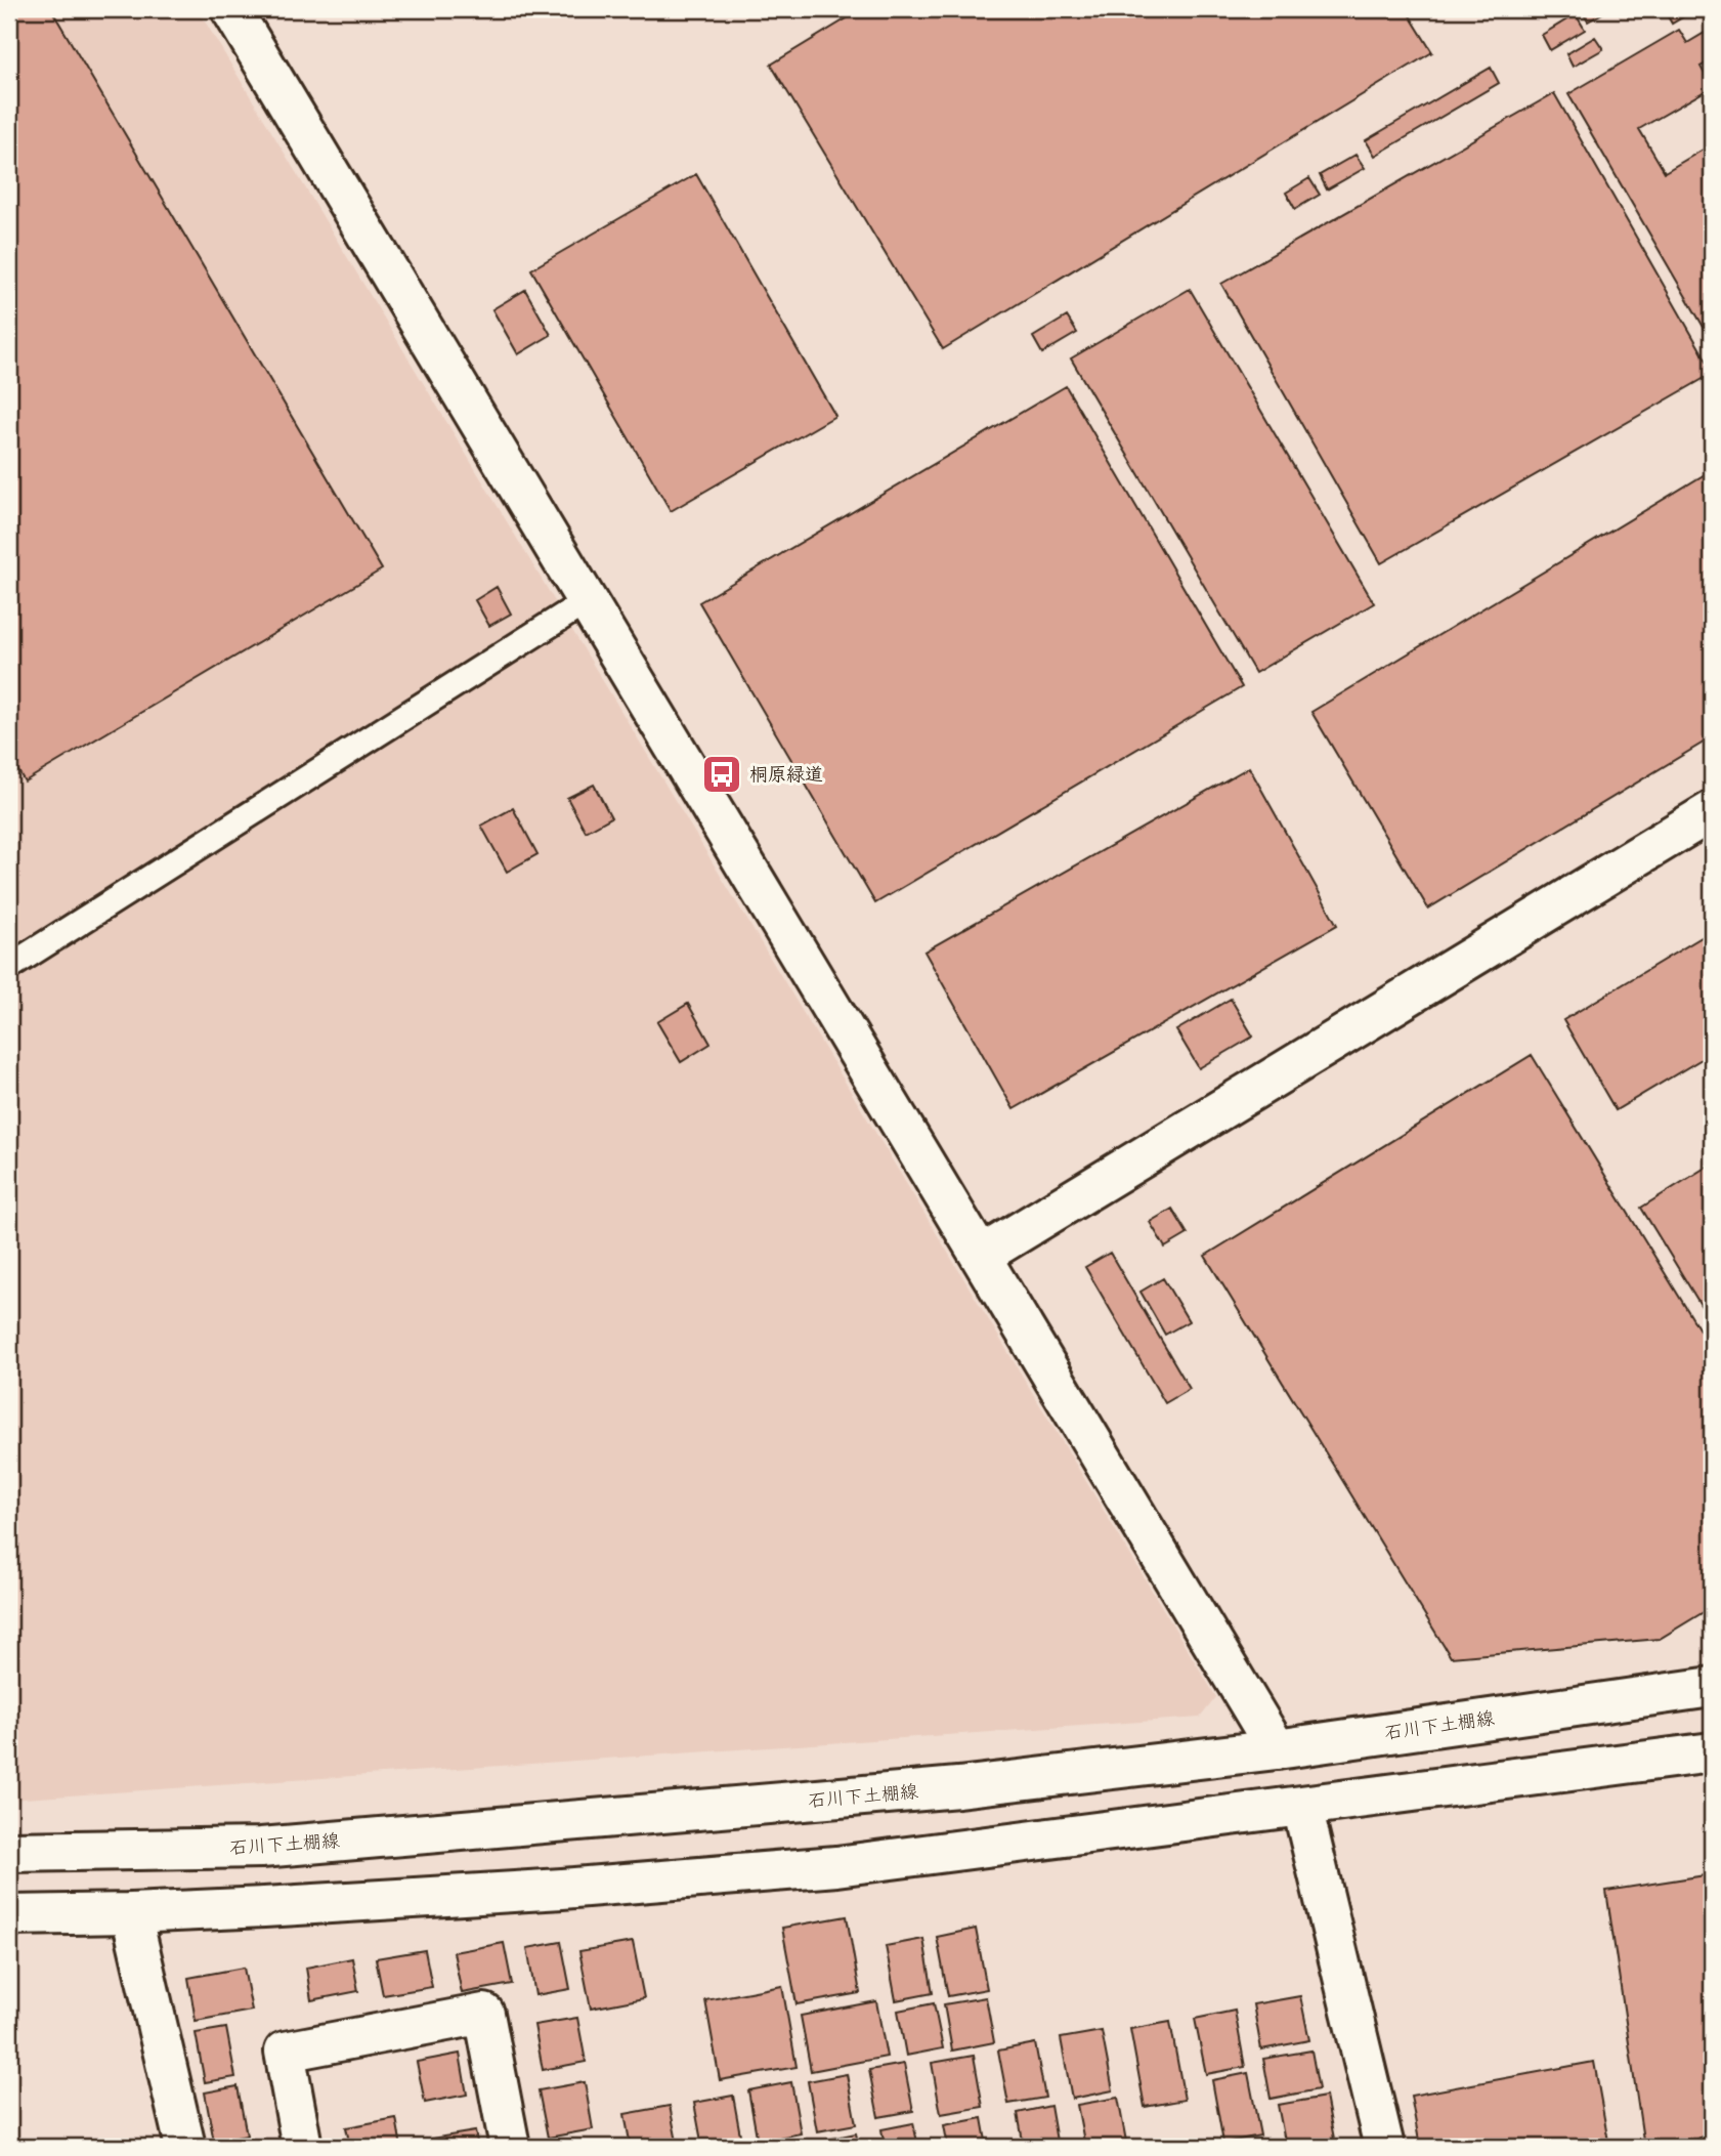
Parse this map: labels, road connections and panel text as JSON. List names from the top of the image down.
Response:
{
  "streets": {
    "street": ["石川下土棚線"]
  },
  "places": {
    "bus stop": ["桐原緑道"]
  }
}
